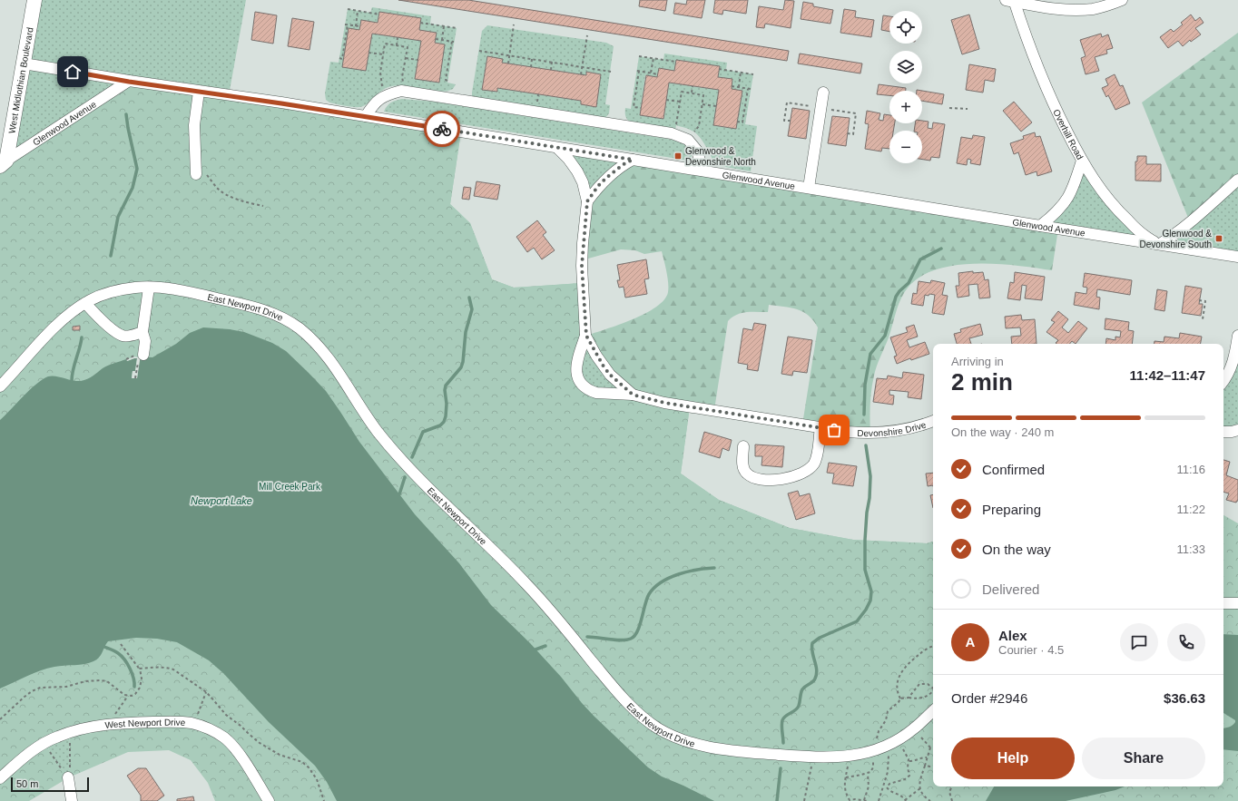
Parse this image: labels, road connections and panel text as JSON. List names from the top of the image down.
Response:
{
  "streets": {
    "main road": ["West Midlothian Boulevard"],
    "street": [
      "Glenwood Avenue",
      "Overhill Road",
      "East Newport Drive",
      "Devonshire Drive",
      "West Newport Drive"
    ]
  },
  "crossings": [
    ["West Midlothian Boulevard", "Glenwood Avenue"],
    ["Glenwood Avenue", "Overhill Road"],
    ["Glenwood Avenue", "Devonshire Drive"]
  ],
  "water": ["Newport Lake"],
  "parks": ["Mill Creek Park"],
  "places": {
    "transit": ["Glenwood & Devonshire North", "Glenwood & Devonshire South"]
  },
  "scale_bar": "50 m",
  "page": {
    "map_buttons": ["+", "−"],
    "heading": ["2 min", "Arriving in", "11:42–11:47"],
    "panel": [
      "Alex",
      "Courier · 4.5",
      "Order #2946",
      "$36.63"
    ],
    "bar": "On the way · 240 m",
    "list": [
      ["Confirmed", "11:16"],
      ["Preparing", "11:22"],
      ["On the way", "11:33"],
      "Delivered"
    ],
    "round": "A",
    "buttons": ["Help", "Share"],
    "scale": "50 m"
  }
}
